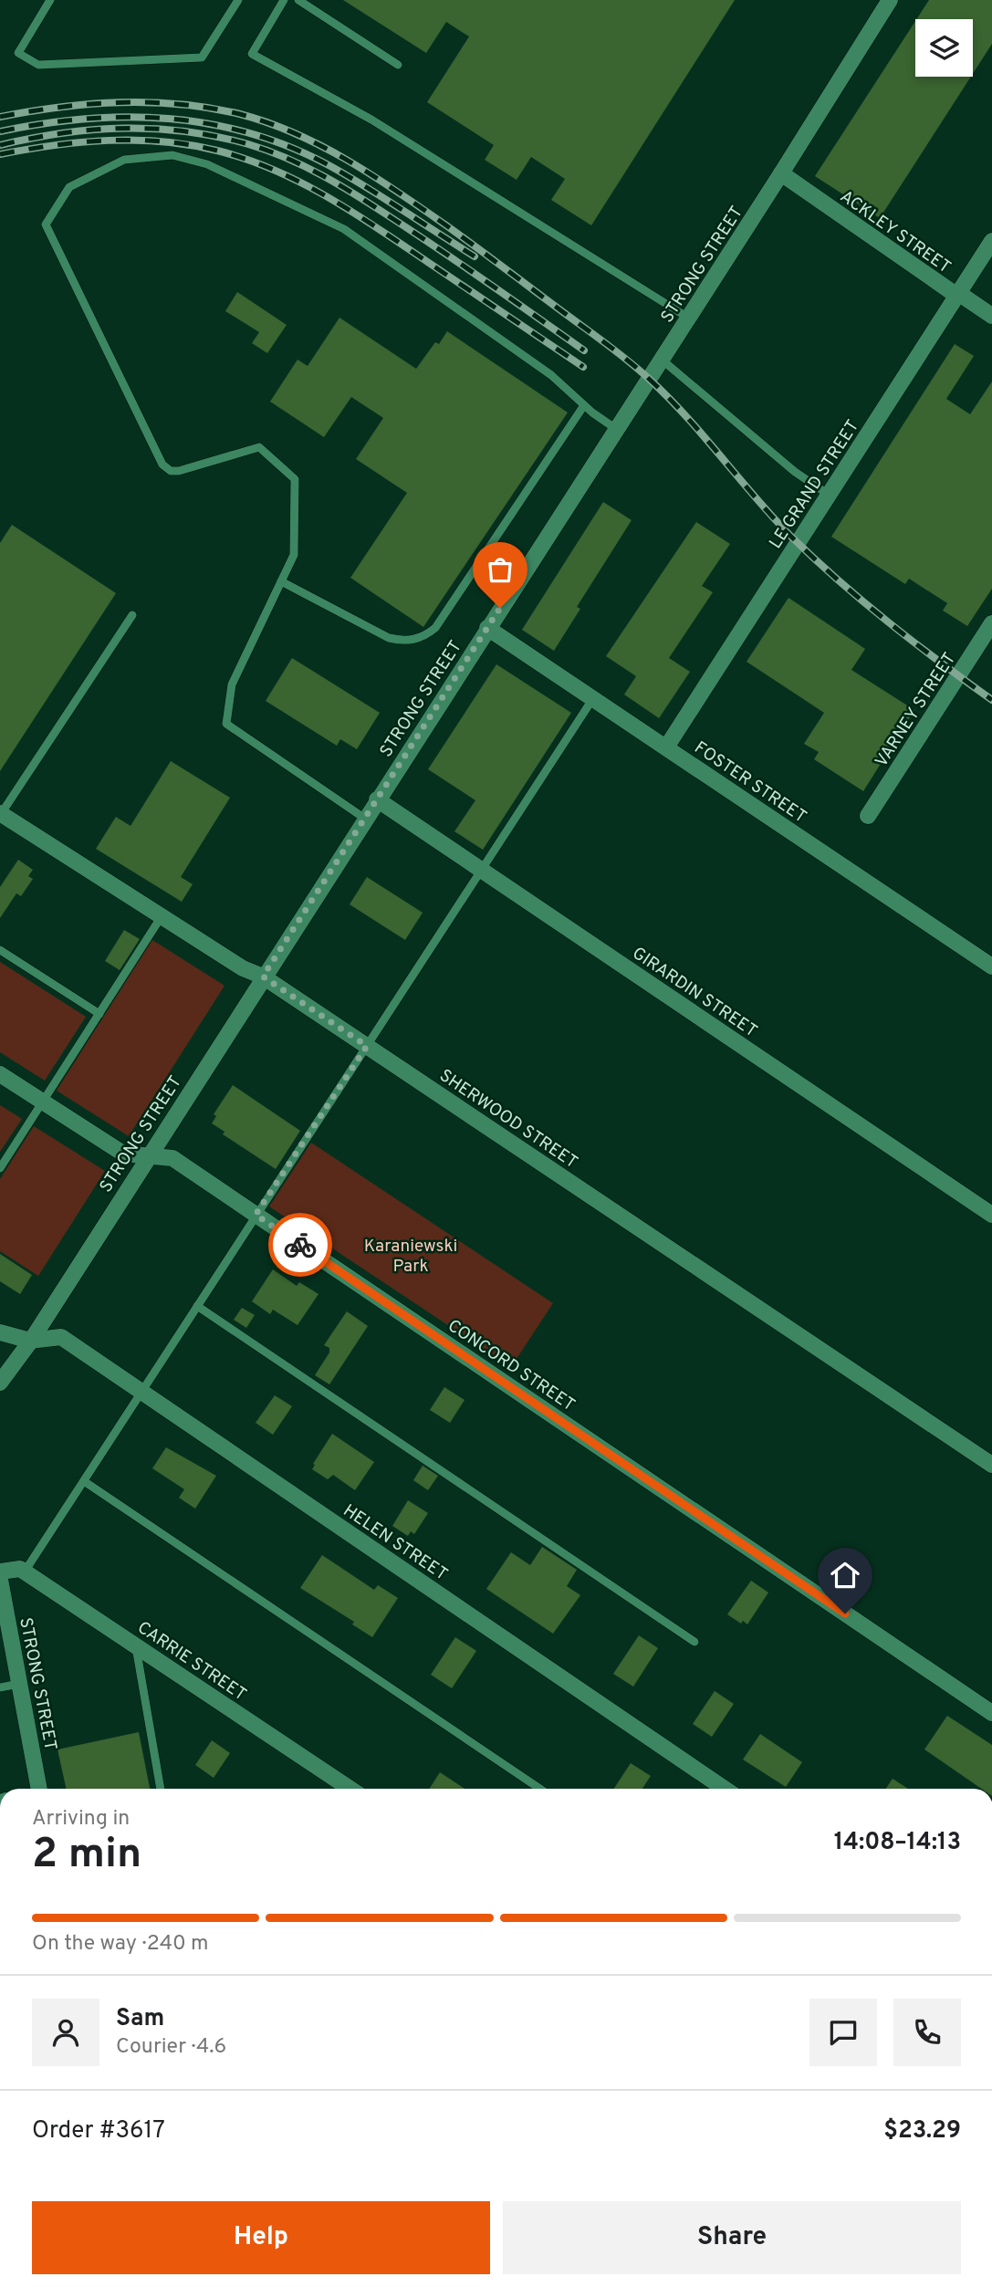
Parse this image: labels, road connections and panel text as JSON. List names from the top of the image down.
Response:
{
  "streets": {
    "street": [
      "ACKLEY STREET",
      "STRONG STREET",
      "LE GRAND STREET",
      "VARNEY STREET",
      "FOSTER STREET",
      "GIRARDIN STREET",
      "SHERWOOD STREET",
      "CONCORD STREET",
      "HELEN STREET",
      "CARRIE STREET"
    ]
  },
  "crossings": [
    ["ACKLEY STREET", "STRONG STREET"],
    ["ACKLEY STREET", "LE GRAND STREET"],
    ["STRONG STREET", "FOSTER STREET"],
    ["STRONG STREET", "GIRARDIN STREET"],
    ["STRONG STREET", "SHERWOOD STREET"],
    ["STRONG STREET", "CONCORD STREET"],
    ["STRONG STREET", "HELEN STREET"],
    ["LE GRAND STREET", "FOSTER STREET"]
  ],
  "parks": ["Karaniewski Park"],
  "page": {
    "heading": ["2 min", "Arriving in", "14:08–14:13"],
    "panel": [
      "Sam",
      "Courier · 4.6",
      "Order #3617",
      "$23.29"
    ],
    "bar": "On the way · 240 m",
    "buttons": ["Help", "Share"]
  }
}
